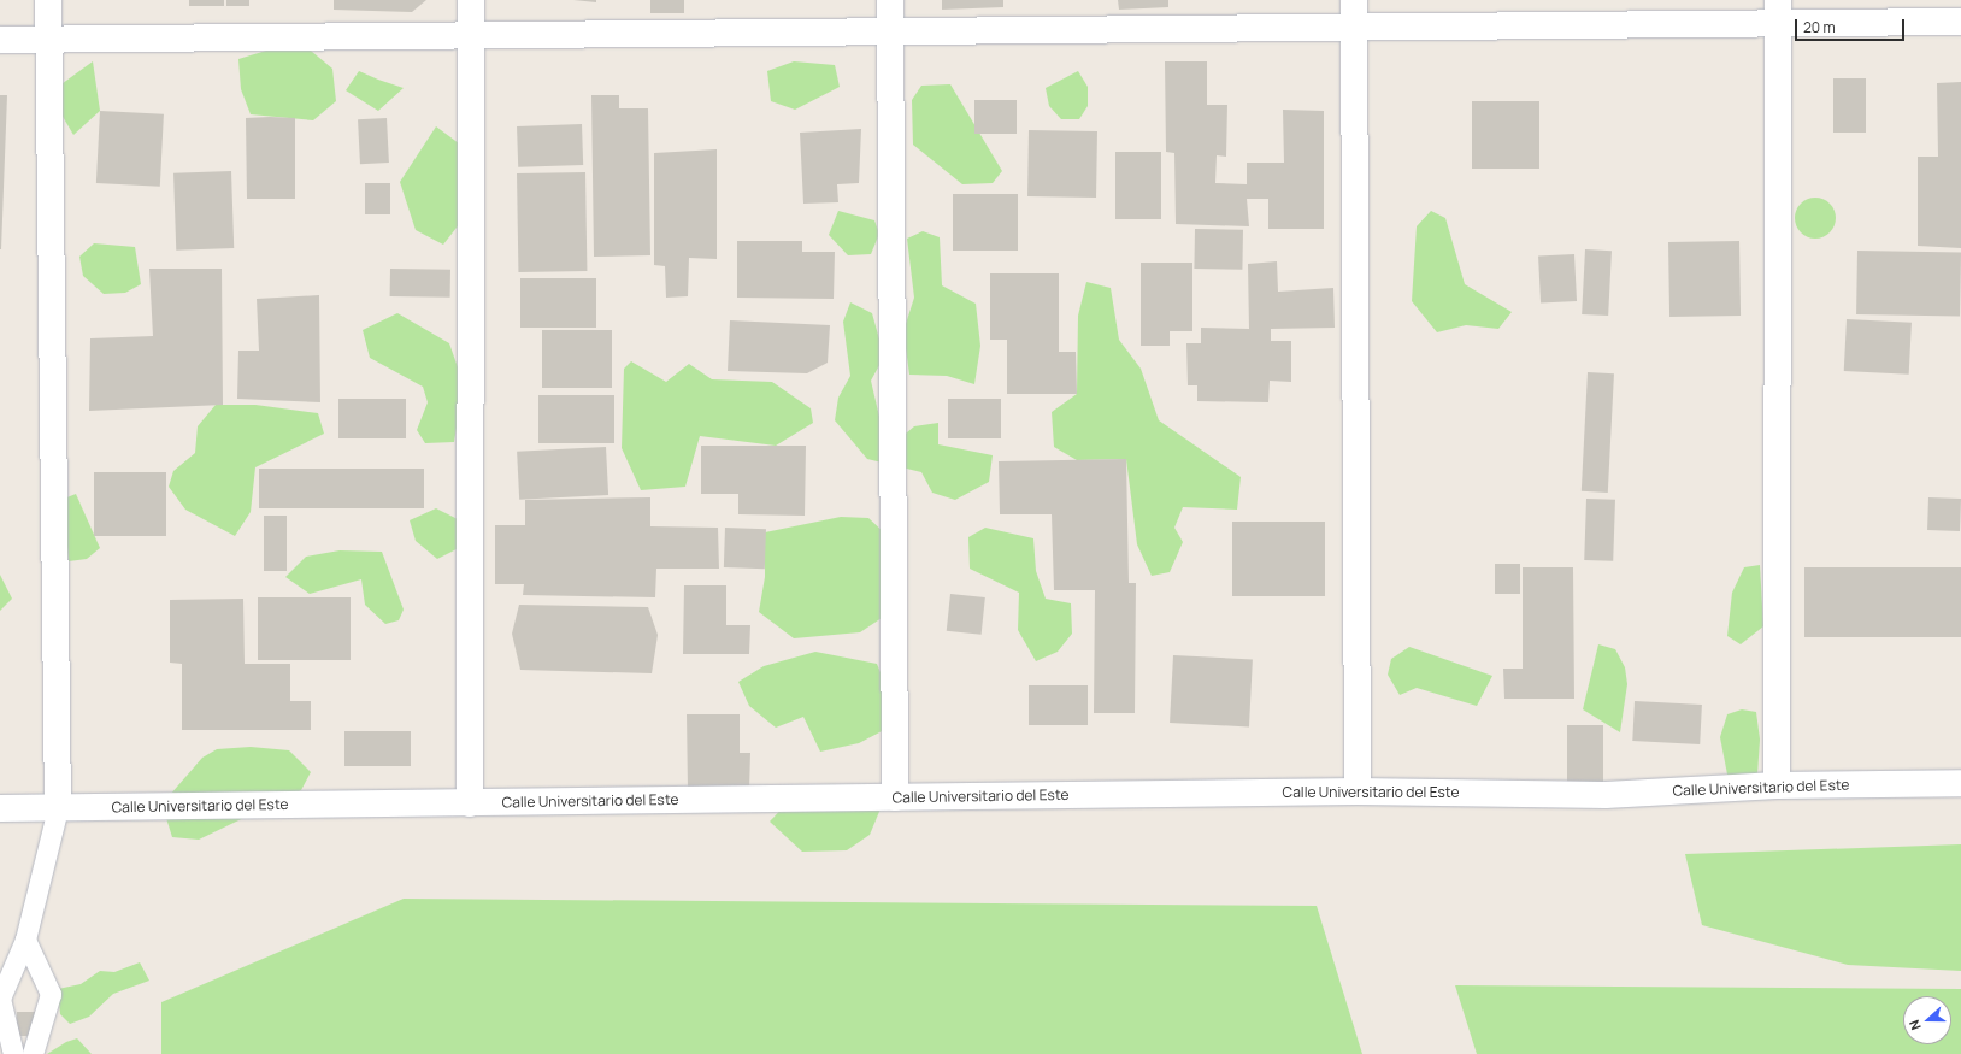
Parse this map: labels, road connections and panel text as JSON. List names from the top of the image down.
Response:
{
  "streets": {
    "street": ["Calle Universitario del Este"]
  },
  "scale_bar": "20 m",
  "north": "left"
}
